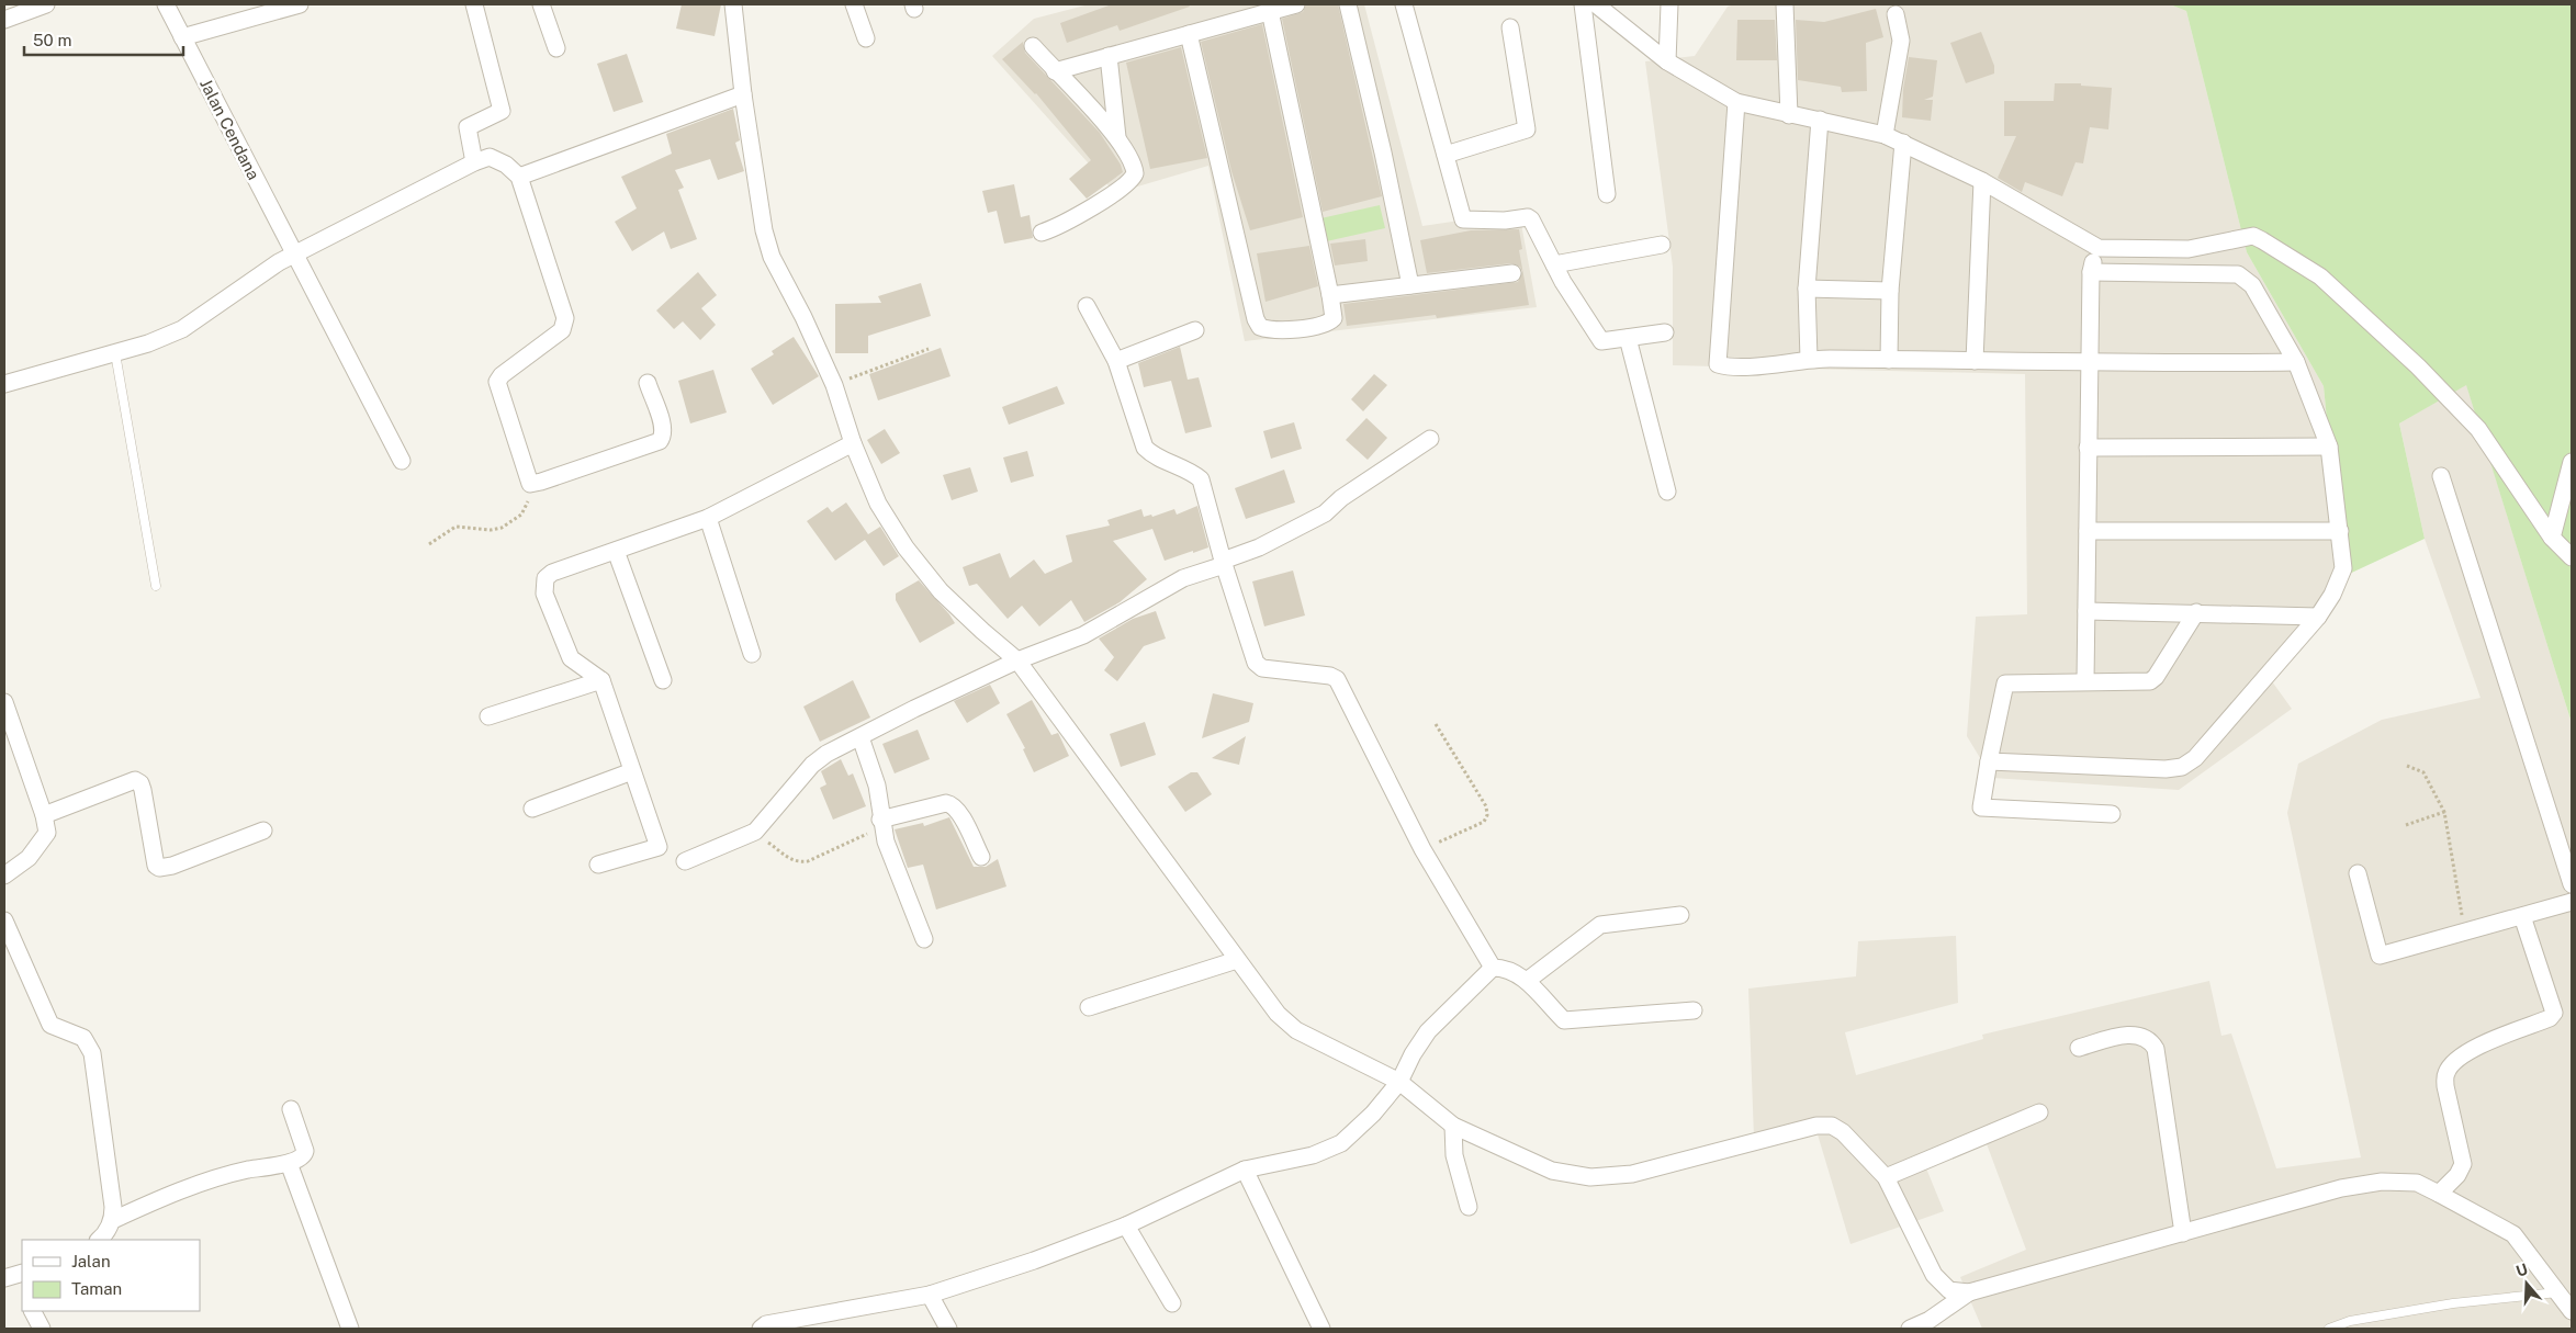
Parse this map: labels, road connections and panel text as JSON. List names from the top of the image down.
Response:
{
  "streets": {
    "street": ["Jalan Cendana"]
  },
  "legend": ["Jalan", "Taman"],
  "scale_bar": "50 m",
  "north": "top"
}
